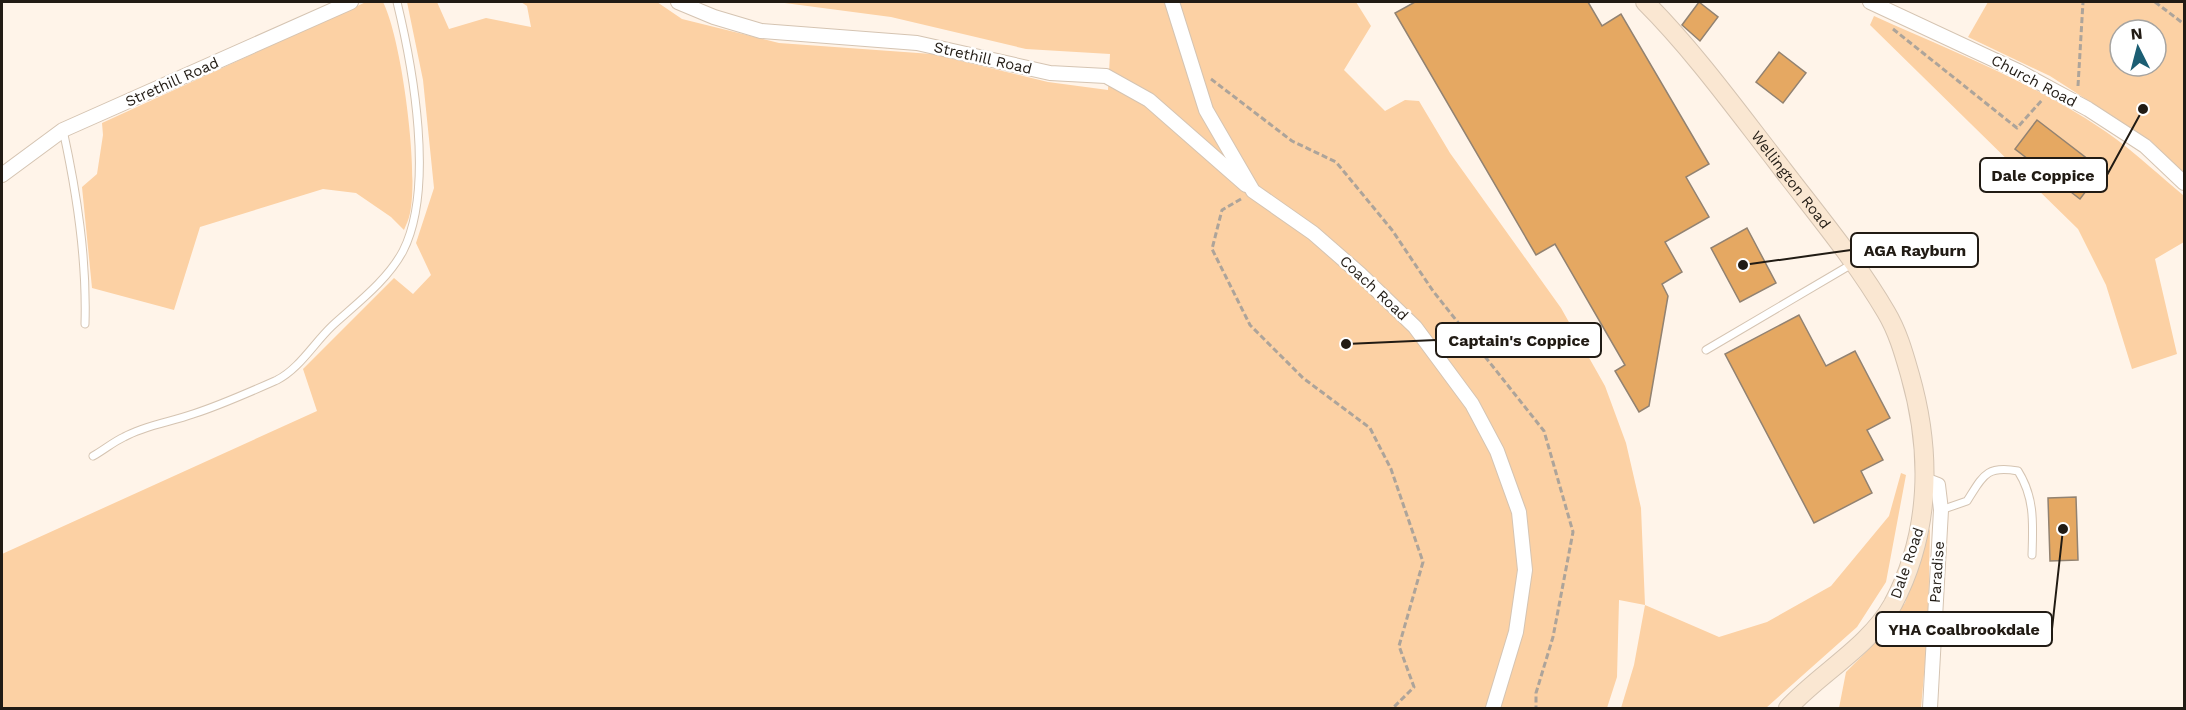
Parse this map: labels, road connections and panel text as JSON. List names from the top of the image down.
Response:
{
  "streets": {
    "street": [
      "Strethill Road",
      "Church Road",
      "Wellington Road",
      "Coach Road",
      "Dale Road",
      "Paradise"
    ]
  },
  "crossings": [
    ["Strethill Road", "Coach Road"],
    ["Wellington Road", "Dale Road"],
    ["Wellington Road", "Paradise"],
    ["Dale Road", "Paradise"]
  ],
  "places": [
    "Dale Coppice",
    "AGA Rayburn",
    "Captain's Coppice",
    "YHA Coalbrookdale"
  ],
  "north": "top"
}
